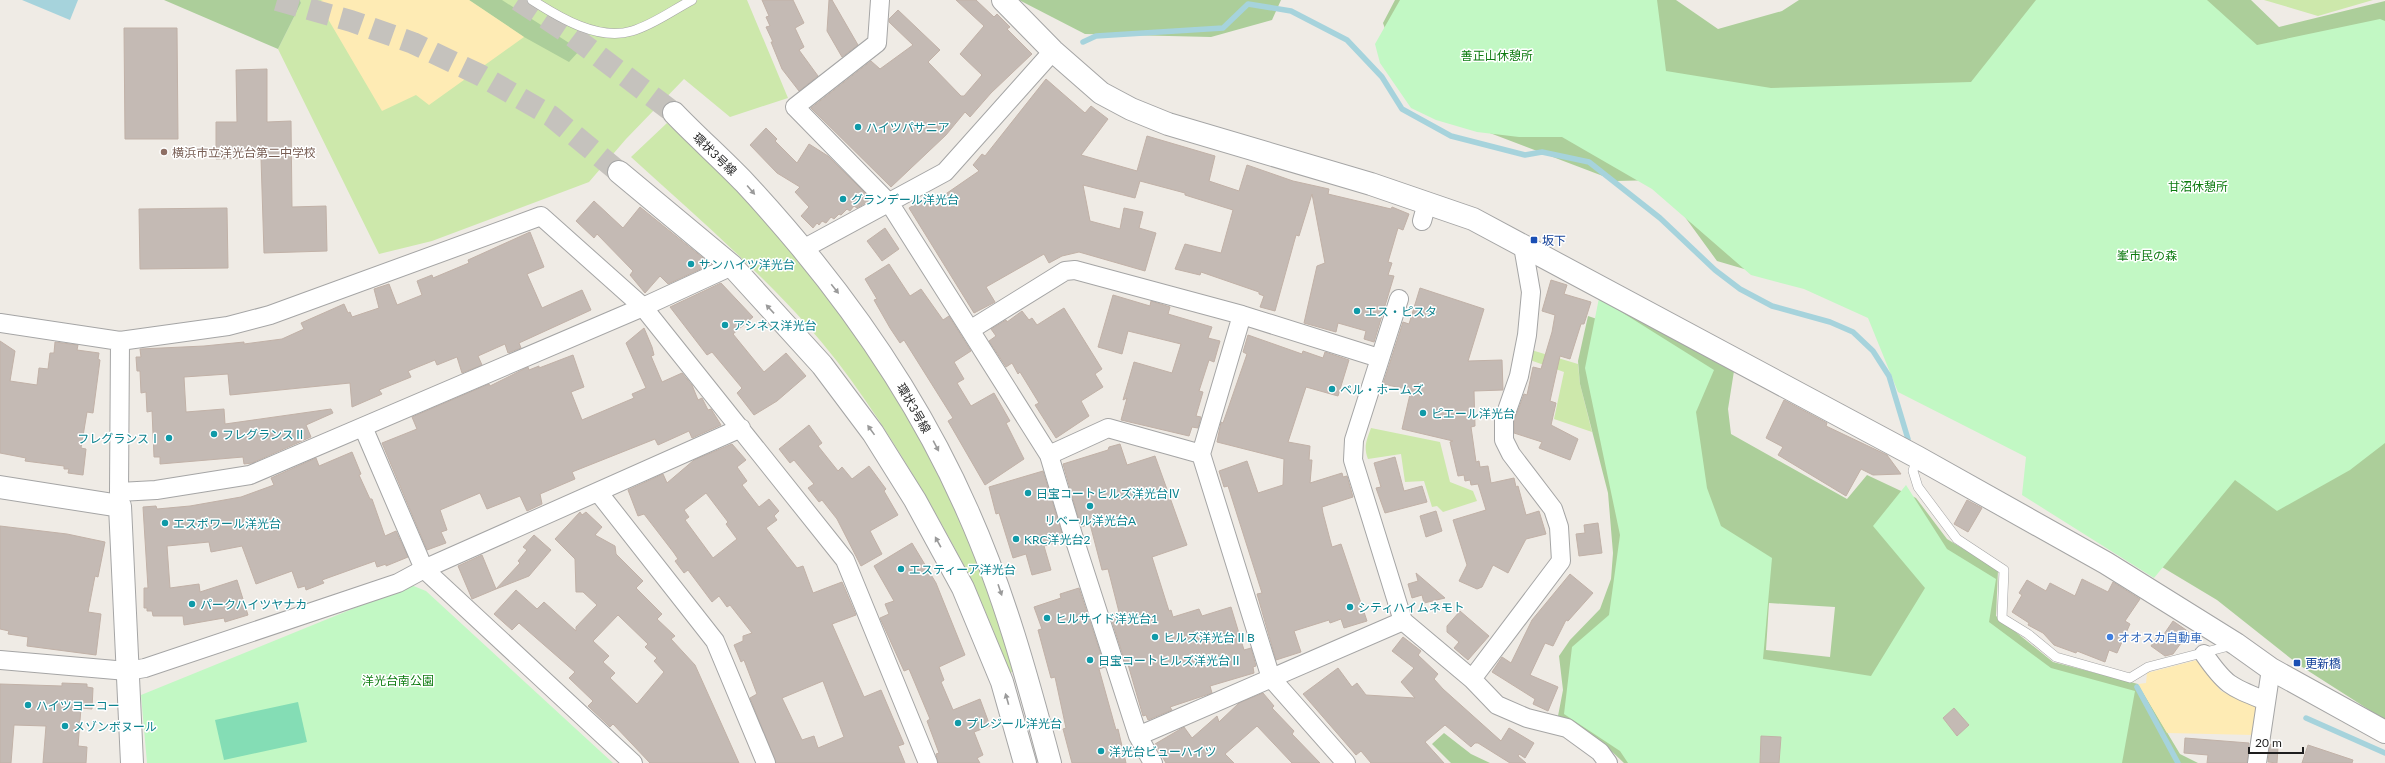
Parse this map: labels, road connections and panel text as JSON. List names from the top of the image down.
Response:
{
  "streets": {
    "street": ["環状3号線"]
  },
  "parks": [
    "善正山休憩所",
    "甘沼休憩所",
    "峯市民の森",
    "洋光台南公園"
  ],
  "places": {
    "other": [
      "ハイツパサニア",
      "横浜市立洋光台第二中学校",
      "グランデール洋光台",
      "サンハイツ洋光台",
      "エス・ピスタ",
      "アシネス洋光台",
      "ベル・ホームズ",
      "ピエール洋光台",
      "フレグランスⅡ",
      "フレグランスⅠ",
      "日宝コートヒルズ洋光台Ⅳ",
      "リベール洋光台A",
      "エスポワール洋光台",
      "KRC洋光台2",
      "エスティーア洋光台",
      "パークハイツヤナカ",
      "シティハイムネモト",
      "ヒルサイド洋光台1",
      "ヒルズ洋光台ⅡB",
      "オオスカ自動車",
      "日宝コートヒルズ洋光台Ⅱ",
      "ハイツヨーコー",
      "プレジール洋光台",
      "メゾンボヌール",
      "洋光台ビューハイツ"
    ],
    "transit": ["坂下", "更新橋"]
  },
  "scale_bar": "20 m"
}
